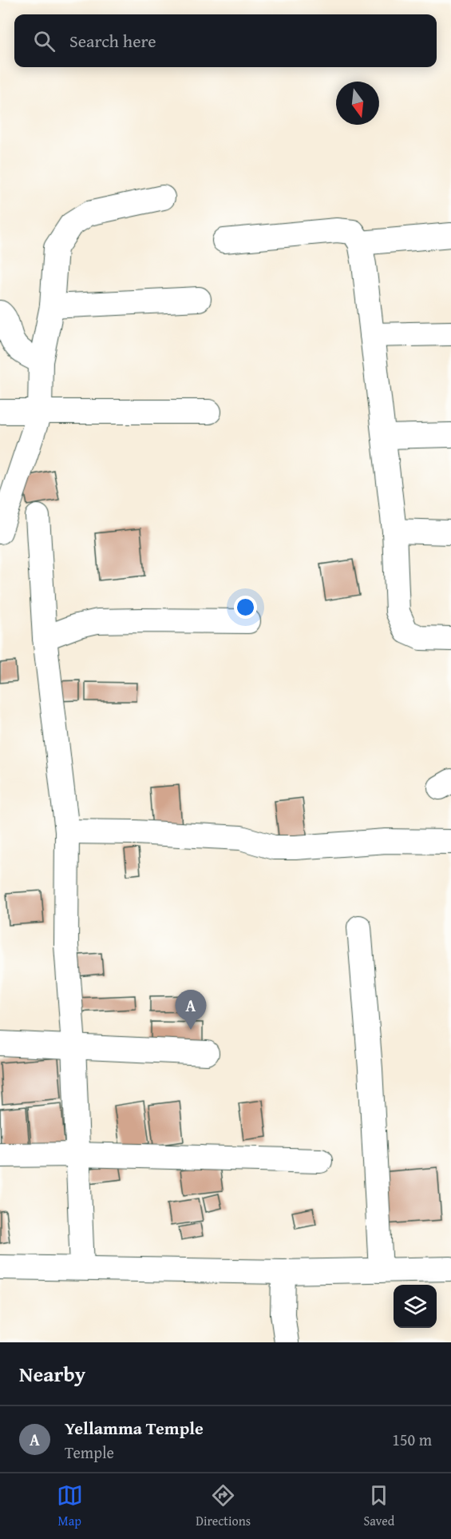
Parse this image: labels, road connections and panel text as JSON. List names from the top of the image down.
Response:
{
  "north": "bottom",
  "page": {
    "search": "Search here",
    "pins": "A",
    "heading": "Nearby",
    "list": [
      {
        "mark": "A",
        "name": "Yellamma Temple",
        "note": "Temple",
        "value": "150 m"
      }
    ],
    "nav": ["Map", "Directions", "Saved"]
  }
}
